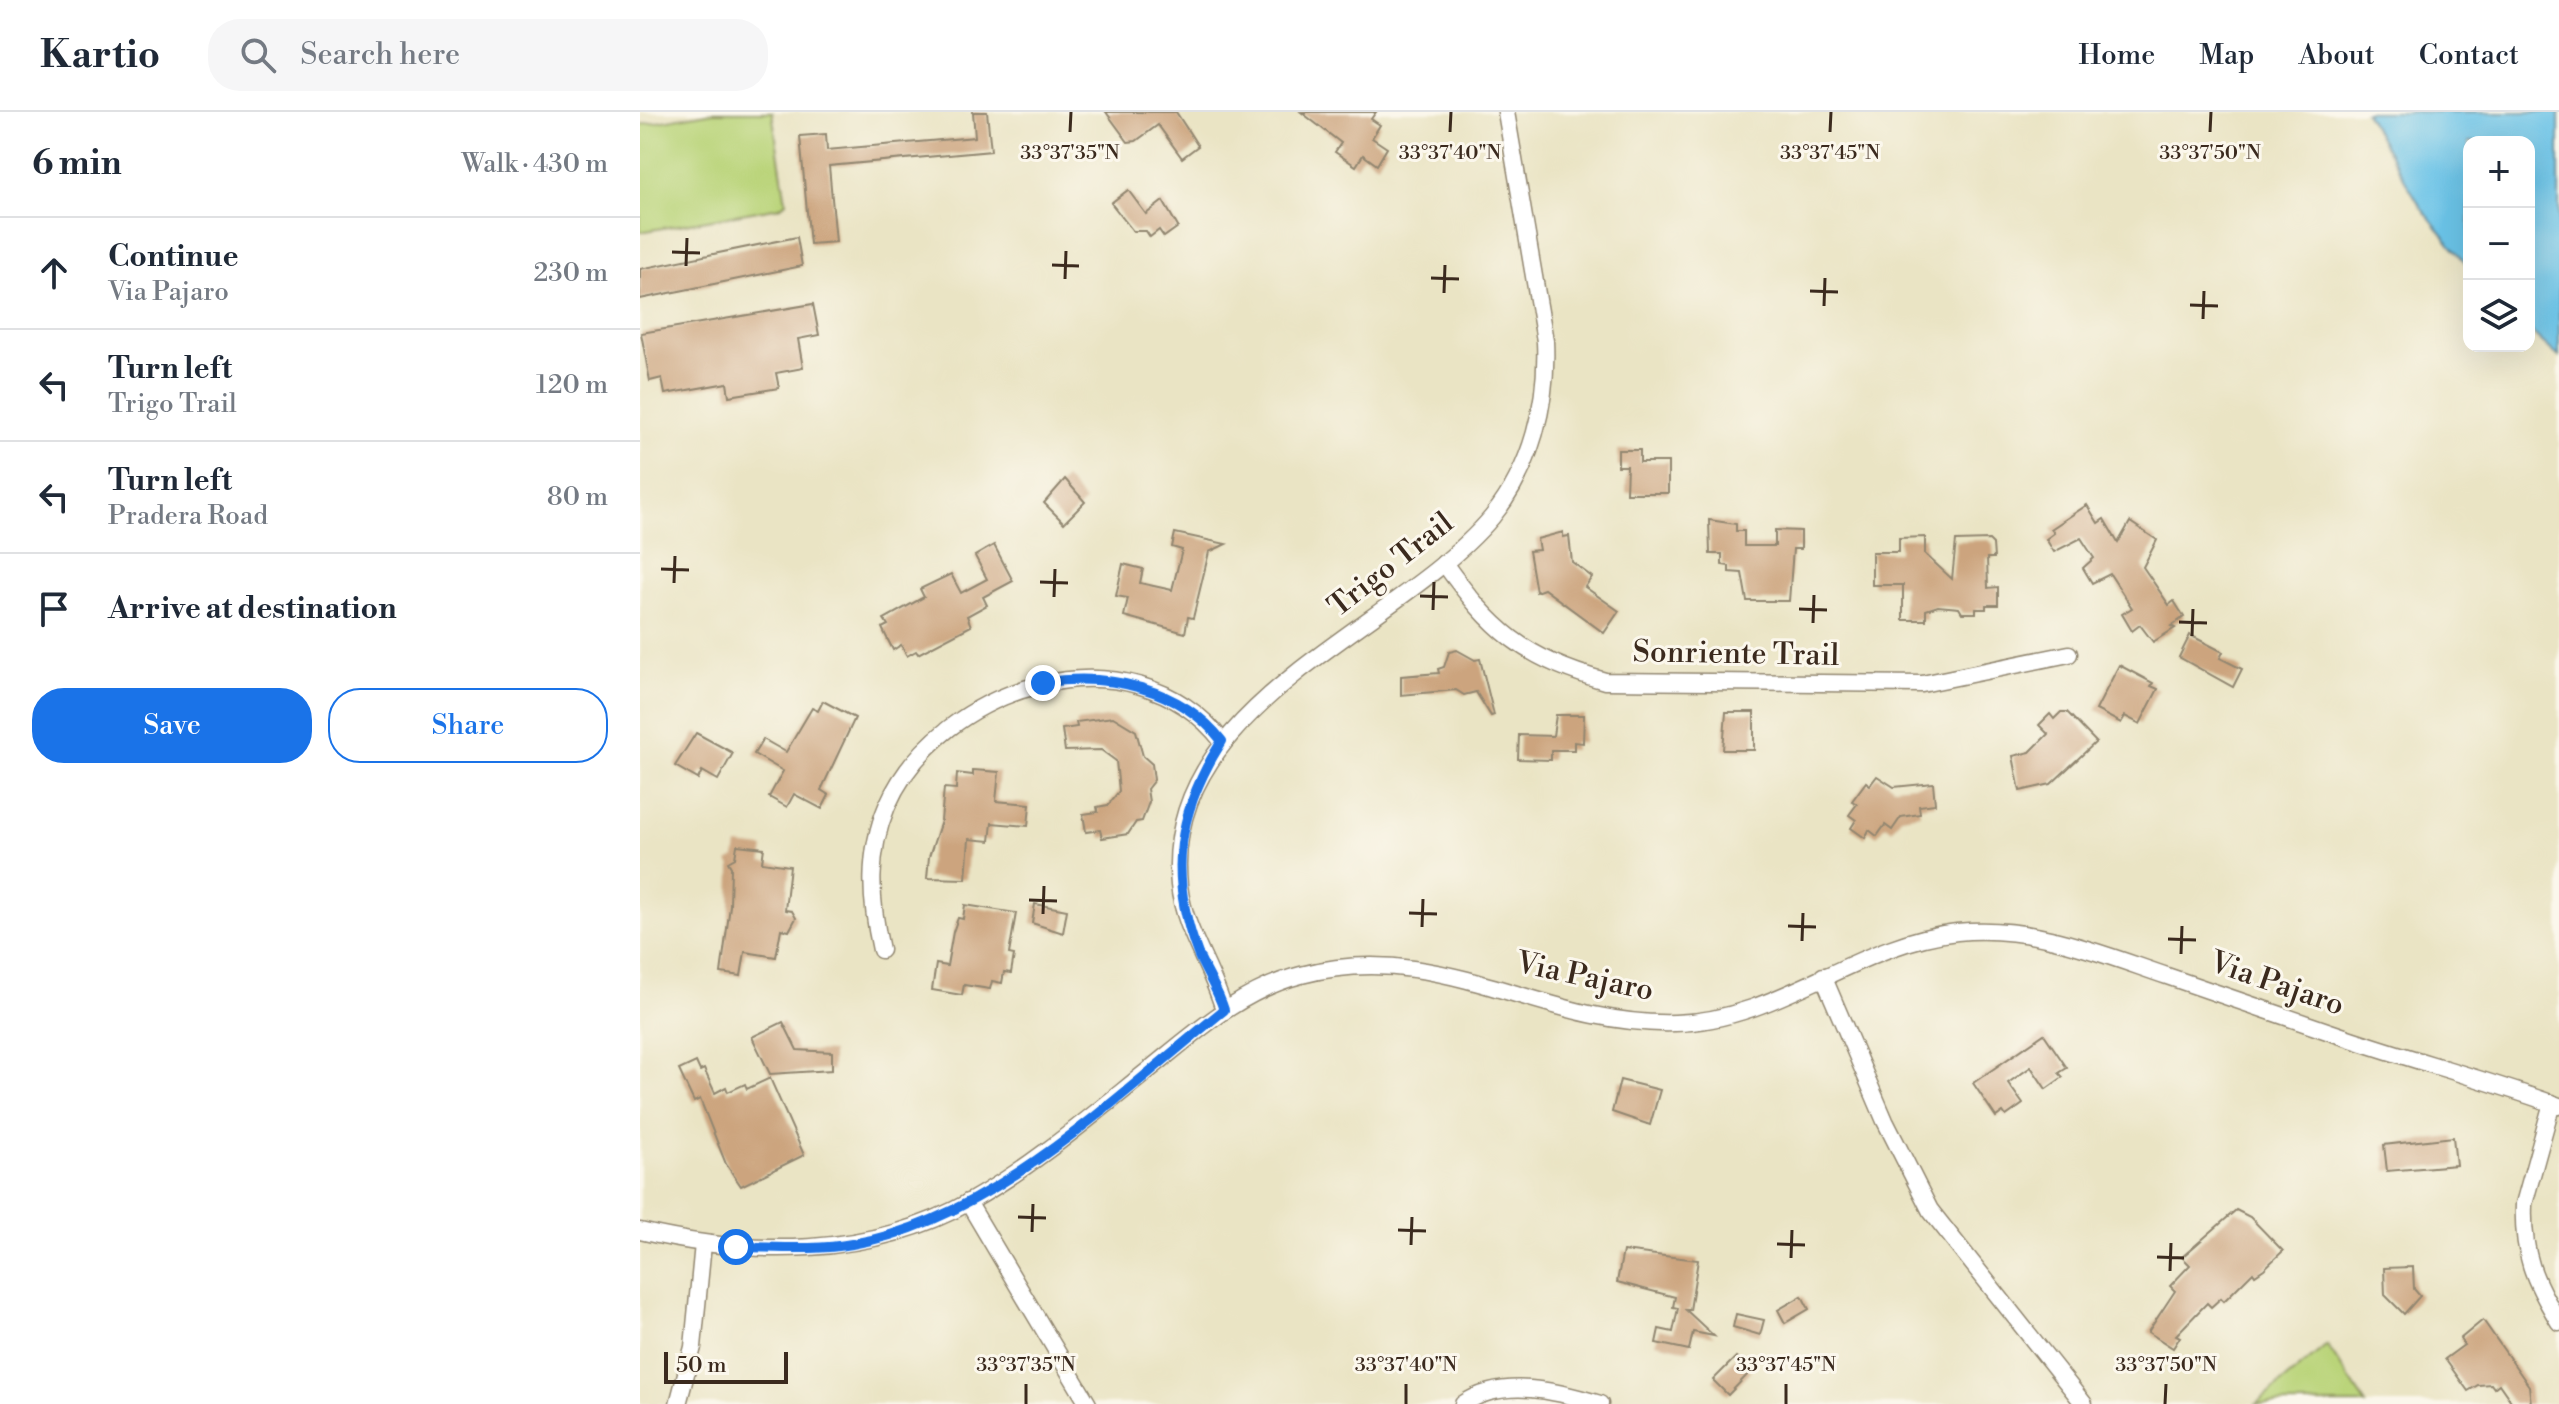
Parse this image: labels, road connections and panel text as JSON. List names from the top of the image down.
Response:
{
  "streets": {
    "street": ["Trigo Trail", "Sonriente Trail", "Via Pajaro"]
  },
  "crossings": [
    ["Trigo Trail", "Sonriente Trail"],
    ["Trigo Trail", "Via Pajaro"]
  ],
  "scale_bar": "50 m",
  "page": {
    "header": "Kartio",
    "search": "Search here",
    "nav": [
      "Home",
      "Map",
      "About",
      "Contact"
    ],
    "heading": ["6 min", "Walk · 430 m"],
    "map_buttons": ["+", "−"],
    "list": [
      ["Continue", "Via Pajaro", "230 m"],
      ["Turn left", "Trigo Trail", "120 m"],
      ["Turn left", "Pradera Road", "80 m"],
      "Arrive at destination"
    ],
    "buttons": ["Save", "Share"],
    "scale": "50 m"
  },
  "coordinates": [
    "33°37'35\"N",
    "33°37'40\"N",
    "33°37'45\"N",
    "33°37'50\"N"
  ]
}
